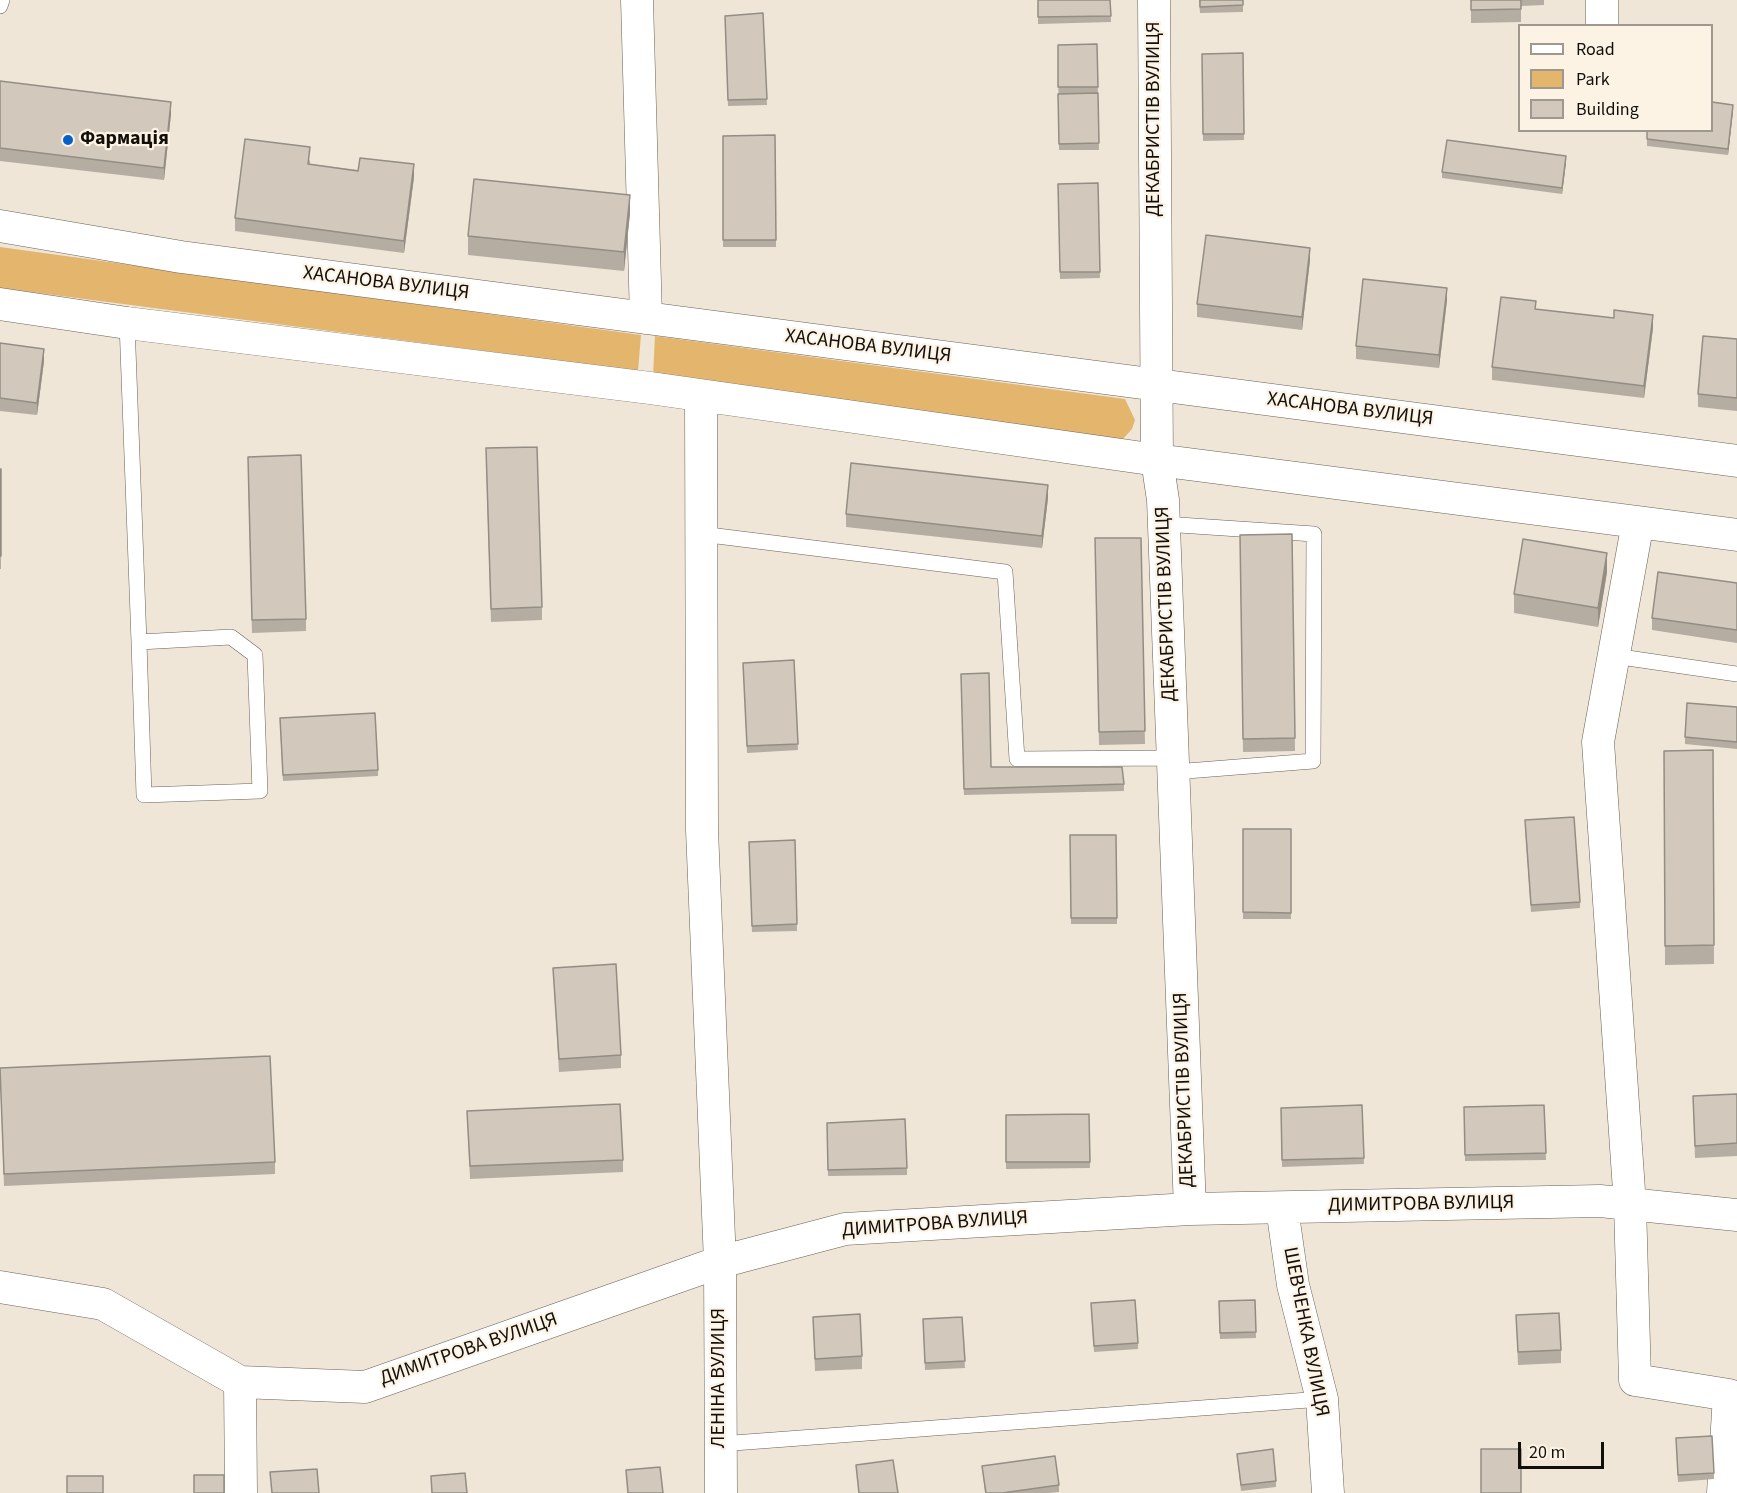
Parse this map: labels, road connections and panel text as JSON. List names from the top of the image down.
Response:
{
  "streets": {
    "street": [
      "ДЕКАБРИСТІВ ВУЛИЦЯ",
      "ХАСАНОВА ВУЛИЦЯ",
      "ДИМИТРОВА ВУЛИЦЯ",
      "ШЕВЧЕНКА ВУЛИЦЯ",
      "ЛЕНІНА ВУЛИЦЯ"
    ]
  },
  "crossings": [
    ["ДЕКАБРИСТІВ ВУЛИЦЯ", "ХАСАНОВА ВУЛИЦЯ"],
    ["ДЕКАБРИСТІВ ВУЛИЦЯ", "ДИМИТРОВА ВУЛИЦЯ"],
    ["ДИМИТРОВА ВУЛИЦЯ", "ШЕВЧЕНКА ВУЛИЦЯ"],
    ["ДИМИТРОВА ВУЛИЦЯ", "ЛЕНІНА ВУЛИЦЯ"]
  ],
  "places": ["Фармація"],
  "legend": ["Road", "Park", "Building"],
  "scale_bar": "20 m"
}
